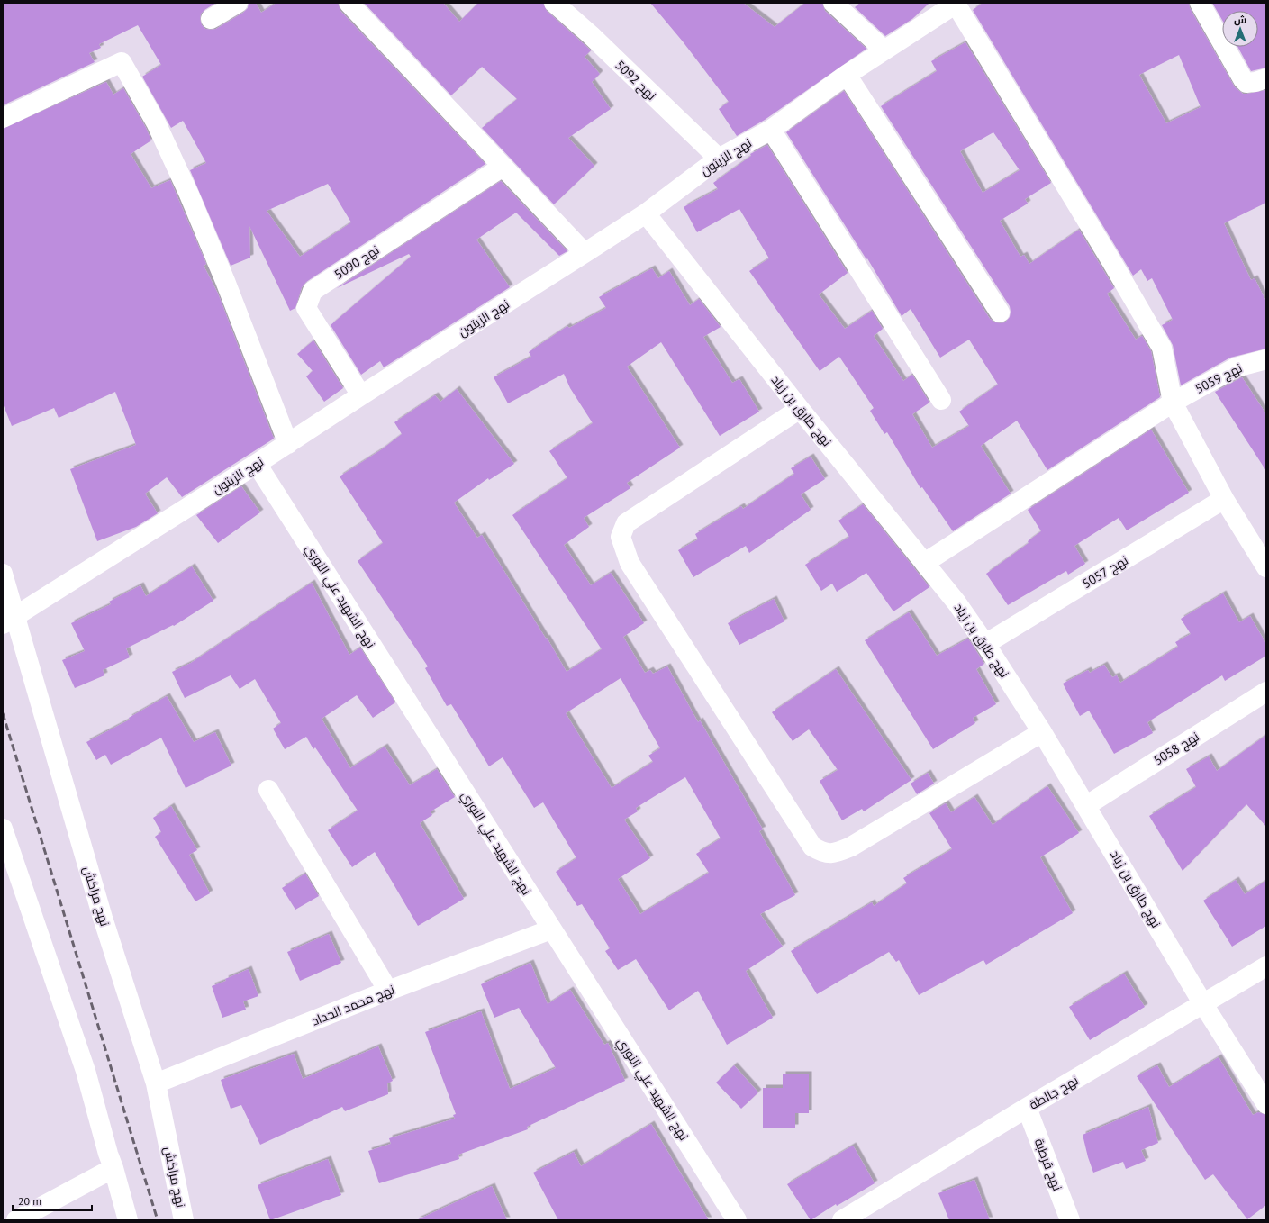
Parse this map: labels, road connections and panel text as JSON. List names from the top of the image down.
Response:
{
  "streets": {
    "street": [
      "نهج 5092",
      "نهج الزيتون",
      "نهج 5090",
      "نهج 5059",
      "نهج طارق بن زياد",
      "نهج 5057",
      "نهج الشهيد علي النوري",
      "نهج 5058",
      "نهج مراكش",
      "نهج محمد الحداد",
      "نهج جالطة",
      "نهج قرطبة"
    ]
  },
  "crossings": [
    ["نهج 5092", "نهج الزيتون"],
    ["نهج الزيتون", "نهج 5090"],
    ["نهج الزيتون", "نهج طارق بن زياد"],
    ["نهج الزيتون", "نهج الشهيد علي النوري"],
    ["نهج الزيتون", "نهج مراكش"],
    ["نهج 5059", "نهج طارق بن زياد"],
    ["نهج طارق بن زياد", "نهج 5057"],
    ["نهج طارق بن زياد", "نهج 5058"],
    ["نهج طارق بن زياد", "نهج جالطة"],
    ["نهج الشهيد علي النوري", "نهج محمد الحداد"],
    ["نهج مراكش", "نهج محمد الحداد"],
    ["نهج جالطة", "نهج قرطبة"]
  ],
  "scale_bar": "20 m",
  "north": "top"
}
